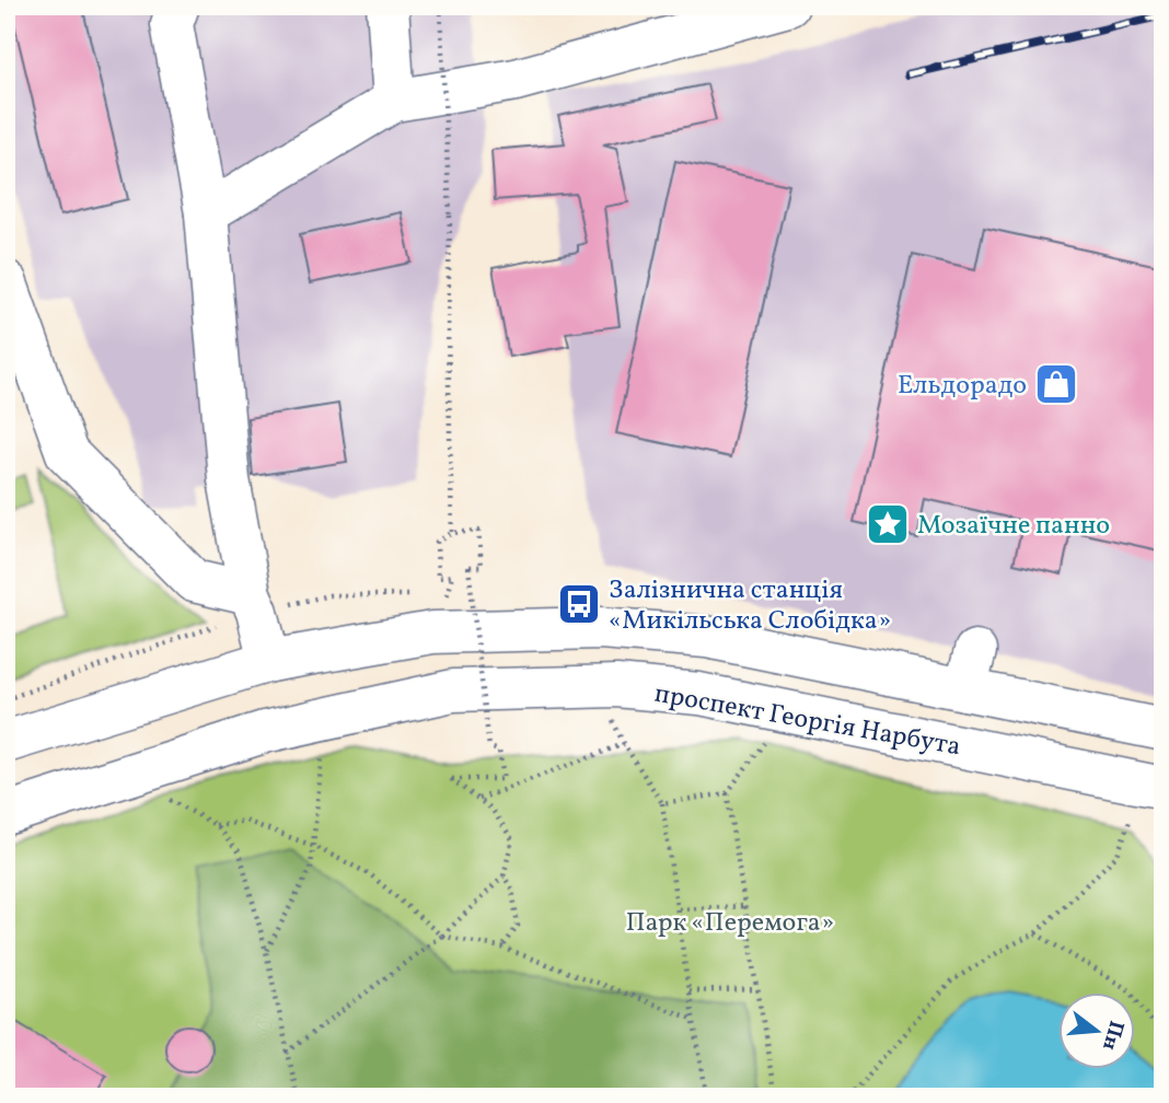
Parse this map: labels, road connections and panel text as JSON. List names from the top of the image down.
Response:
{
  "streets": {
    "main road": ["проспект Георгія Нарбута"]
  },
  "parks": ["Парк «Перемога»"],
  "places": {
    "shop": ["Ельдорадо"],
    "place": ["Мозаїчне панно"],
    "bus stop": ["Залізнична станція «Микільська Слобідка»"]
  },
  "north": "right"
}
